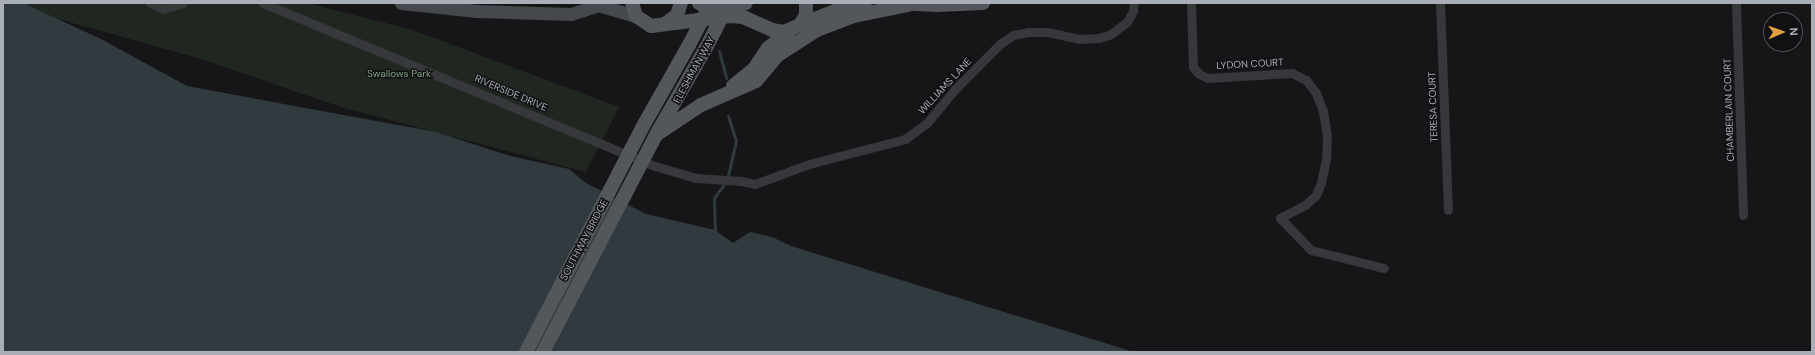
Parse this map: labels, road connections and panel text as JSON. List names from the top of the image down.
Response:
{
  "streets": {
    "main road": ["FLESHMAN WAY", "SOUTHWAY BRIDGE"],
    "street": [
      "LYDON COURT",
      "WILLIAMS LANE",
      "RIVERSIDE DRIVE",
      "TERESA COURT",
      "CHAMBERLAIN COURT"
    ]
  },
  "crossings": [
    ["FLESHMAN WAY", "SOUTHWAY BRIDGE"],
    ["WILLIAMS LANE", "RIVERSIDE DRIVE"]
  ],
  "parks": ["Swallows Park"],
  "north": "right"
}
